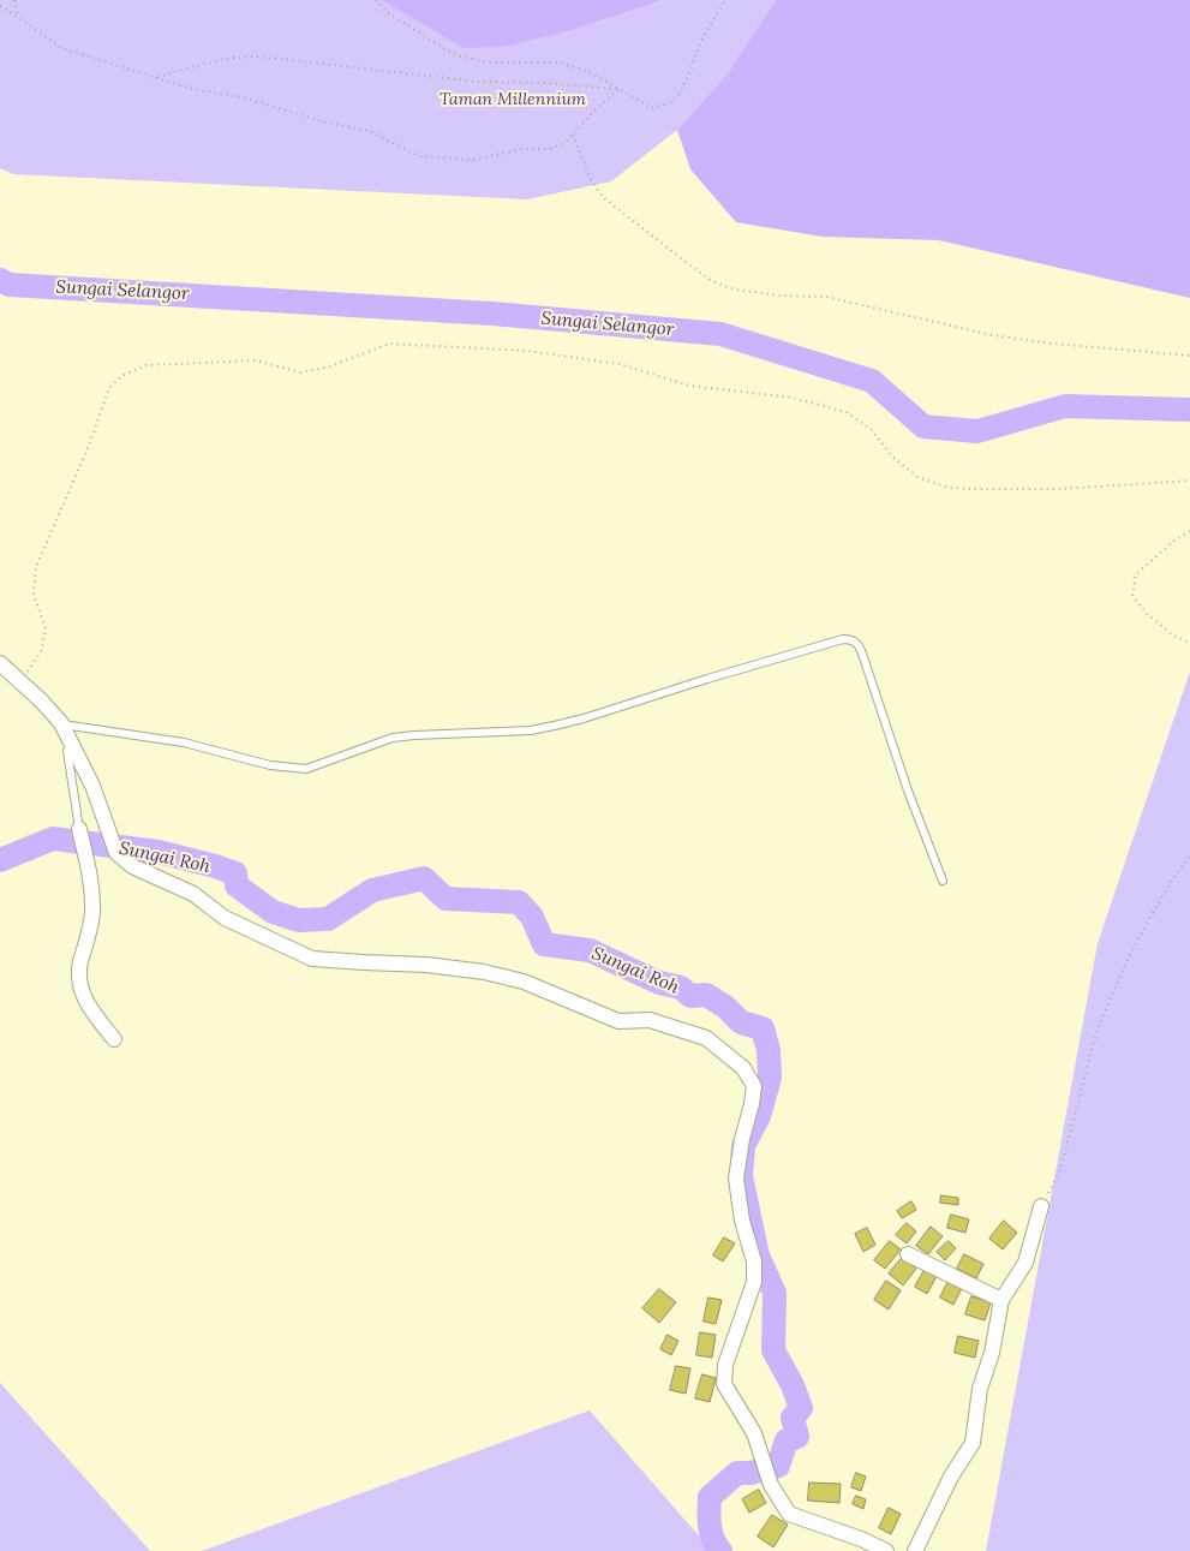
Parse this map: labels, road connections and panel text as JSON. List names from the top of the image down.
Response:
{
  "water": ["Sungai Selangor", "Sungai Roh"],
  "parks": ["Taman Millennium"]
}
